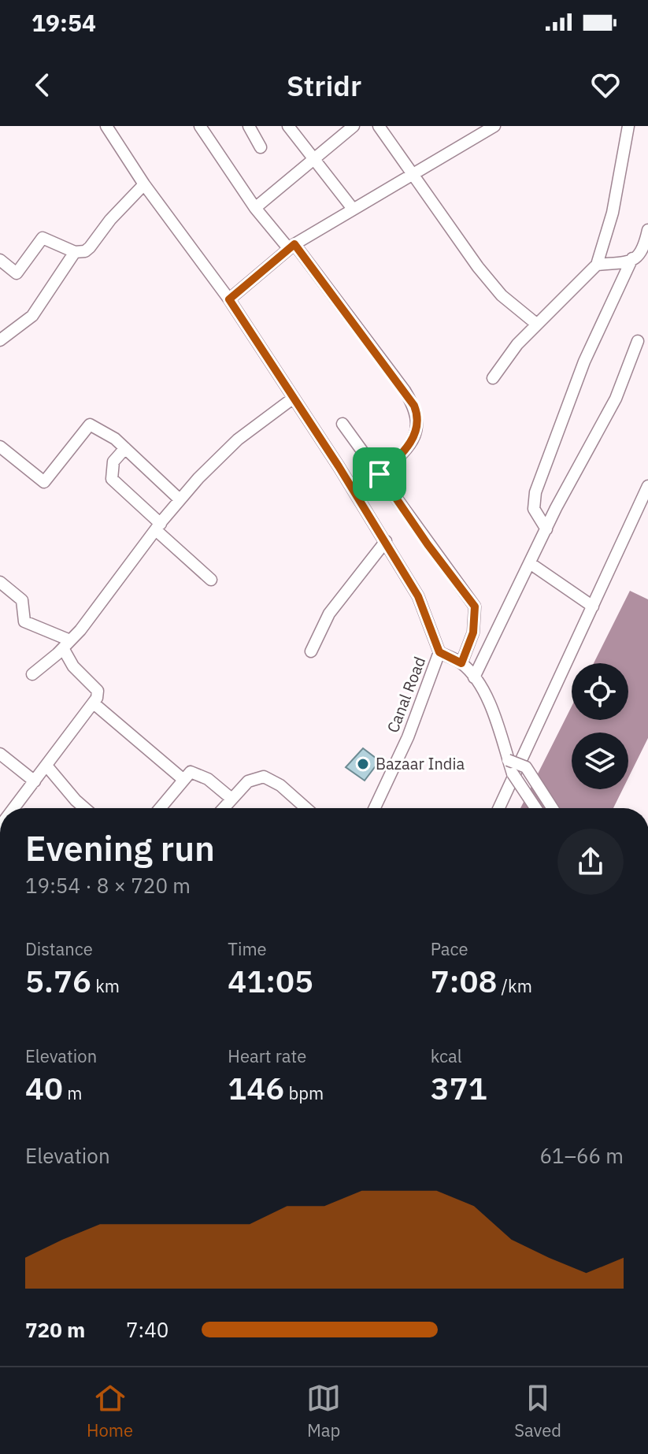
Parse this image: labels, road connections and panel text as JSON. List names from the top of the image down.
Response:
{
  "streets": {
    "street": ["Canal Road"]
  },
  "places": ["Bazaar India"],
  "page": {
    "status": "19:54",
    "header": "Stridr",
    "heading": ["Evening run", "19:54 · 8 × 720 m"],
    "stats": [
      ["Distance", "5.76 km"],
      ["Time", "41:05"],
      ["Pace", "7:08 /km"],
      ["Elevation", "40 m"],
      ["Heart rate", "146 bpm"],
      ["kcal", "371"]
    ],
    "chart": ["Elevation", "61–66 m"],
    "list": [
      {
        "name": "720 m",
        "note": "7:40"
      }
    ],
    "tabs": ["Home", "Map", "Saved"]
  }
}
